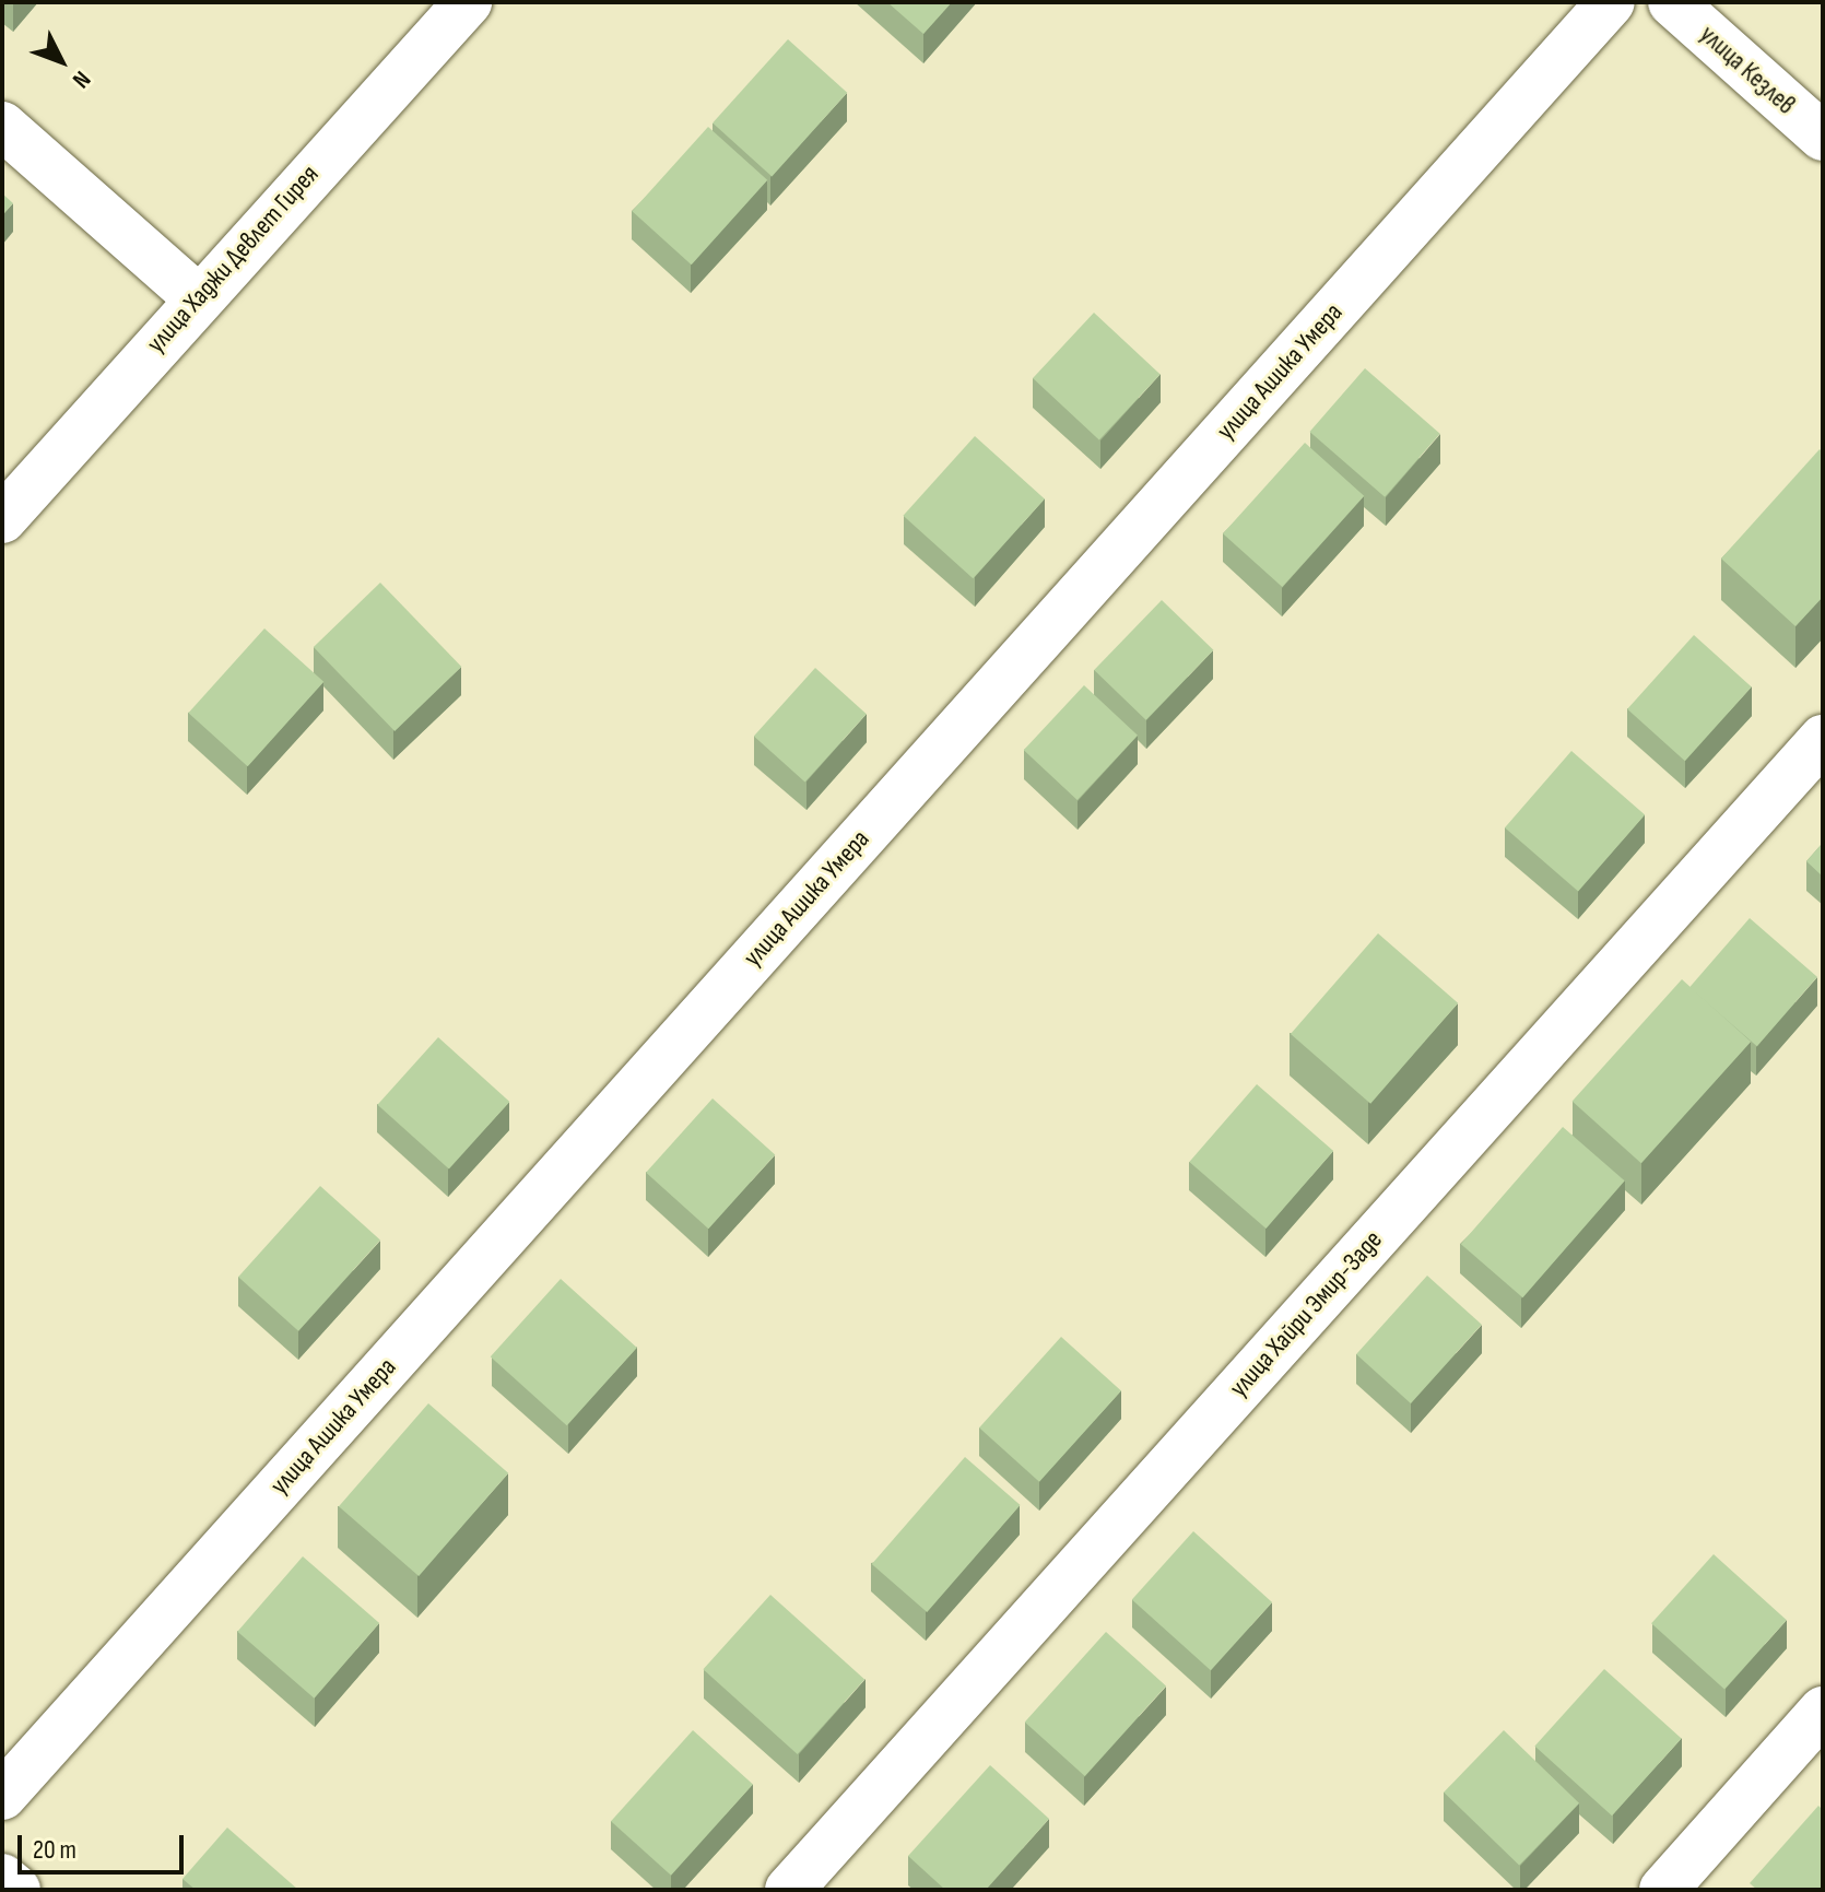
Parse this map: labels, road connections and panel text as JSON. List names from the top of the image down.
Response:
{
  "streets": {
    "street": [
      "улица Кезлев",
      "улица Хаджи Девлет Гирея",
      "улица Ашика Умера",
      "улица Хайри Эмир-Заде"
    ]
  },
  "scale_bar": "20 m",
  "north": "bottom right"
}
